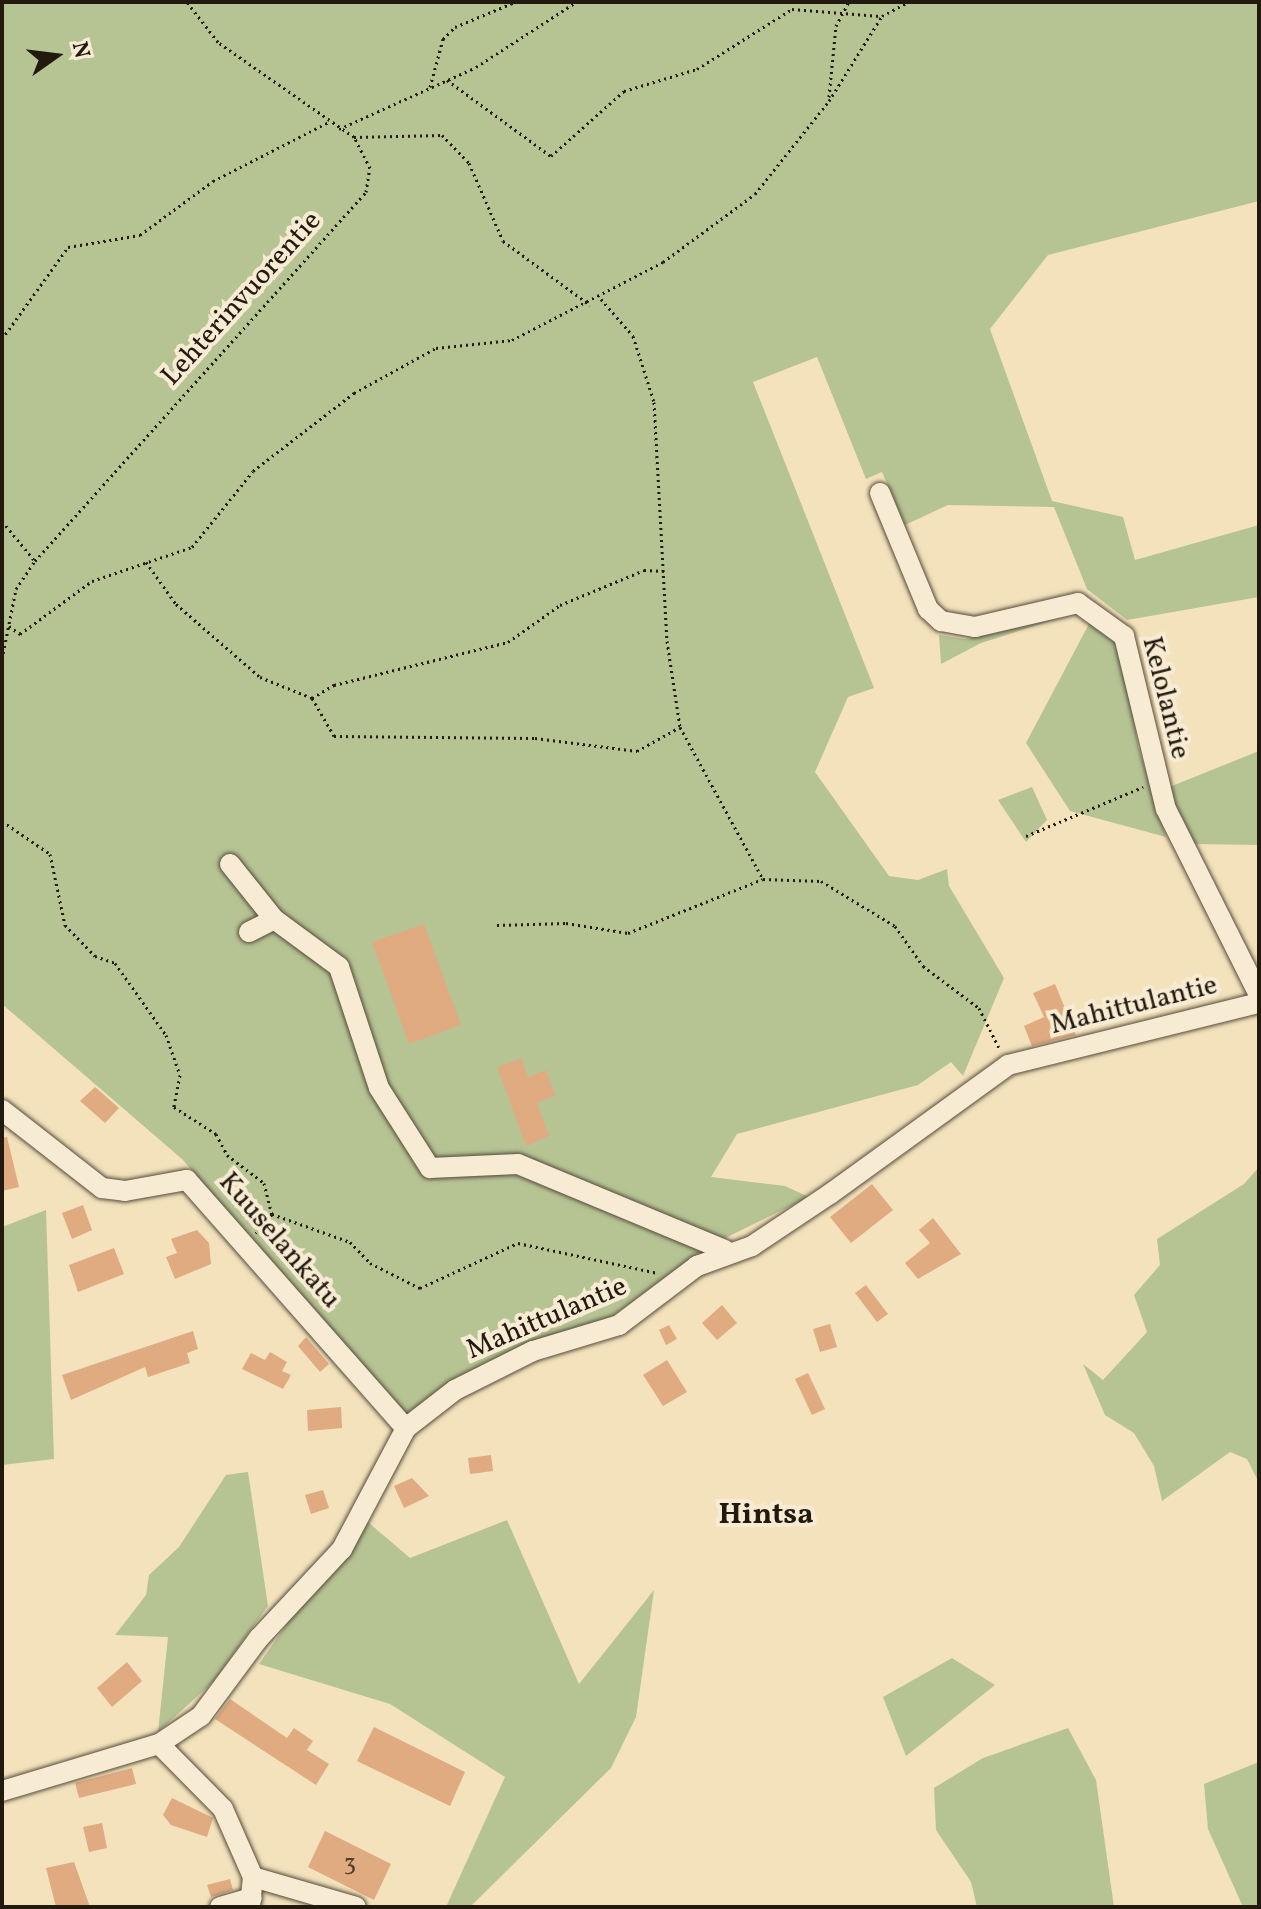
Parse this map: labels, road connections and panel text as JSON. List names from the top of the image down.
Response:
{
  "streets": {
    "street": ["Kelolantie", "Mahittulantie", "Kuuselankatu"],
    "path": ["Lehterinvuorentie"]
  },
  "crossings": [
    ["Mahittulantie", "Kuuselankatu"]
  ],
  "districts": ["Hintsa"],
  "house_numbers": ["3"],
  "north": "right"
}
